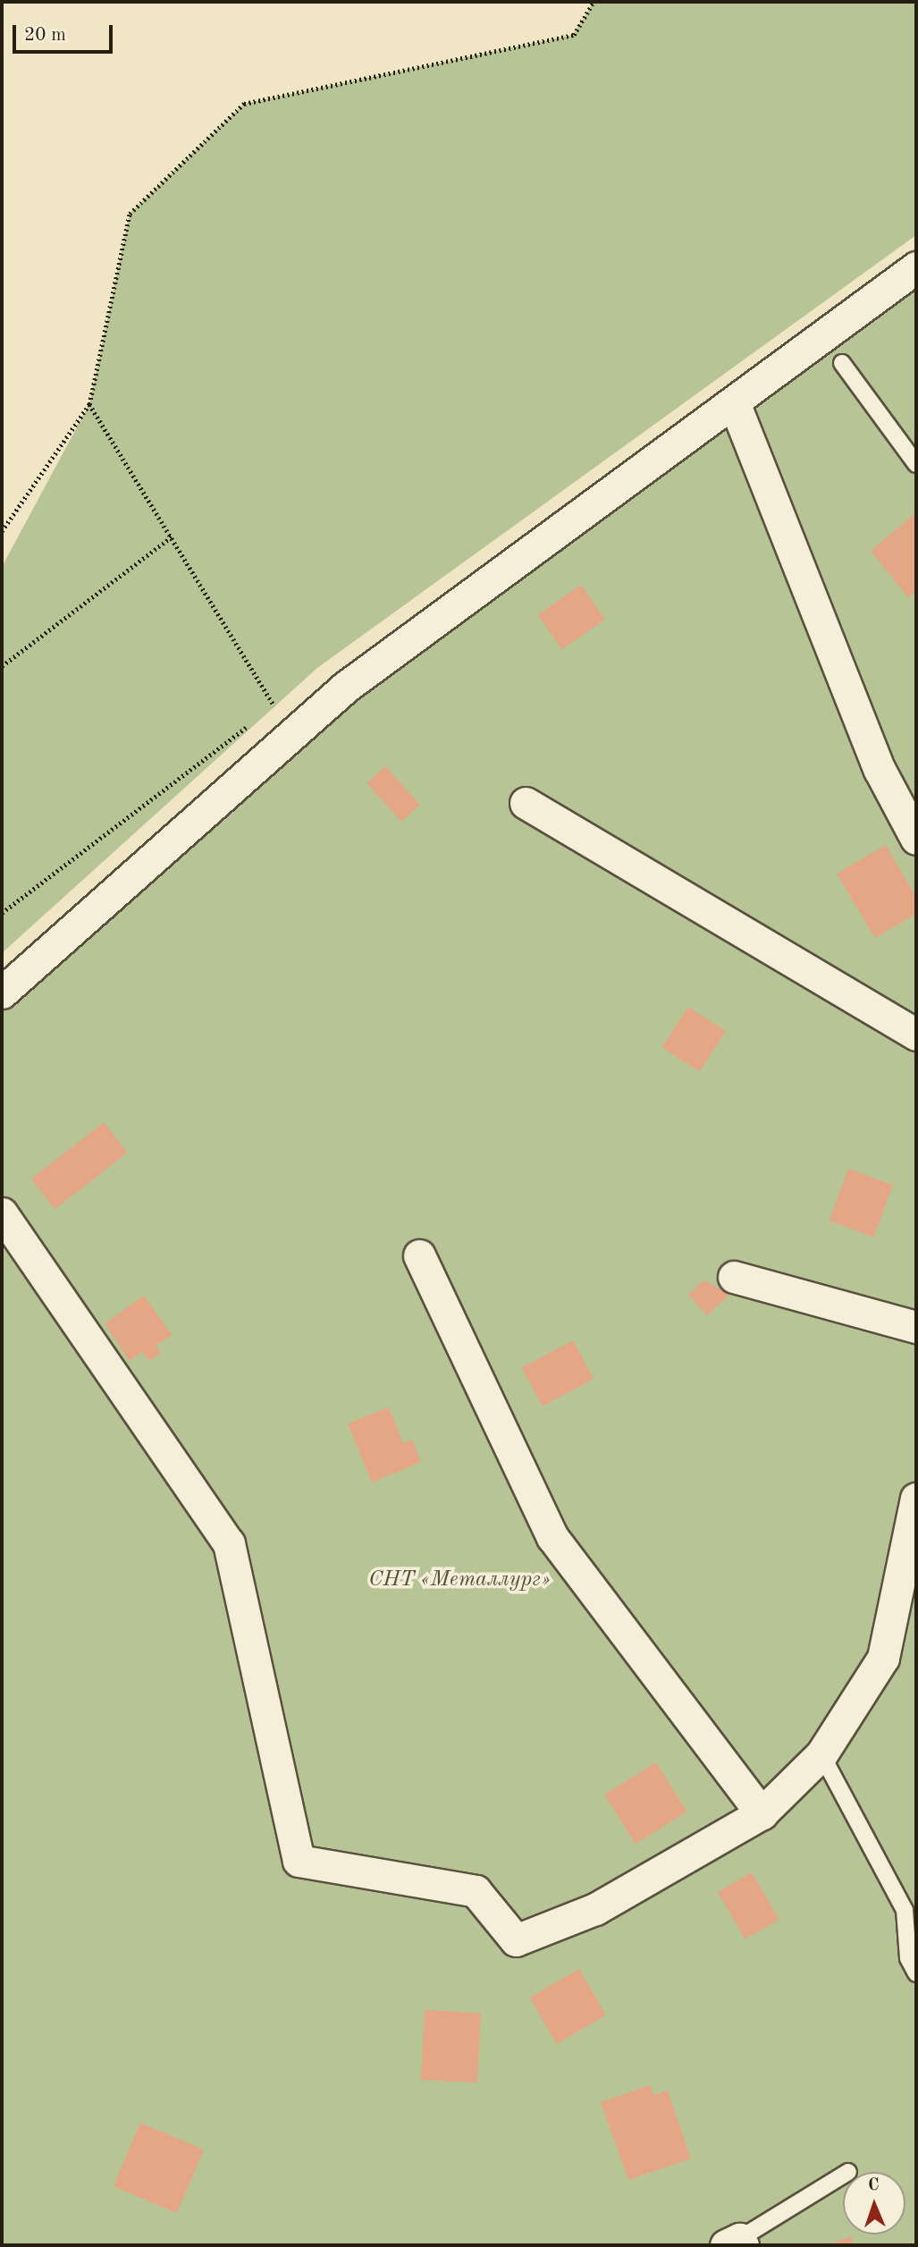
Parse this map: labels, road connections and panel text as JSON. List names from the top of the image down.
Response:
{
  "parks": ["СНТ «Металлург»"],
  "scale_bar": "20 m",
  "north": "top"
}
